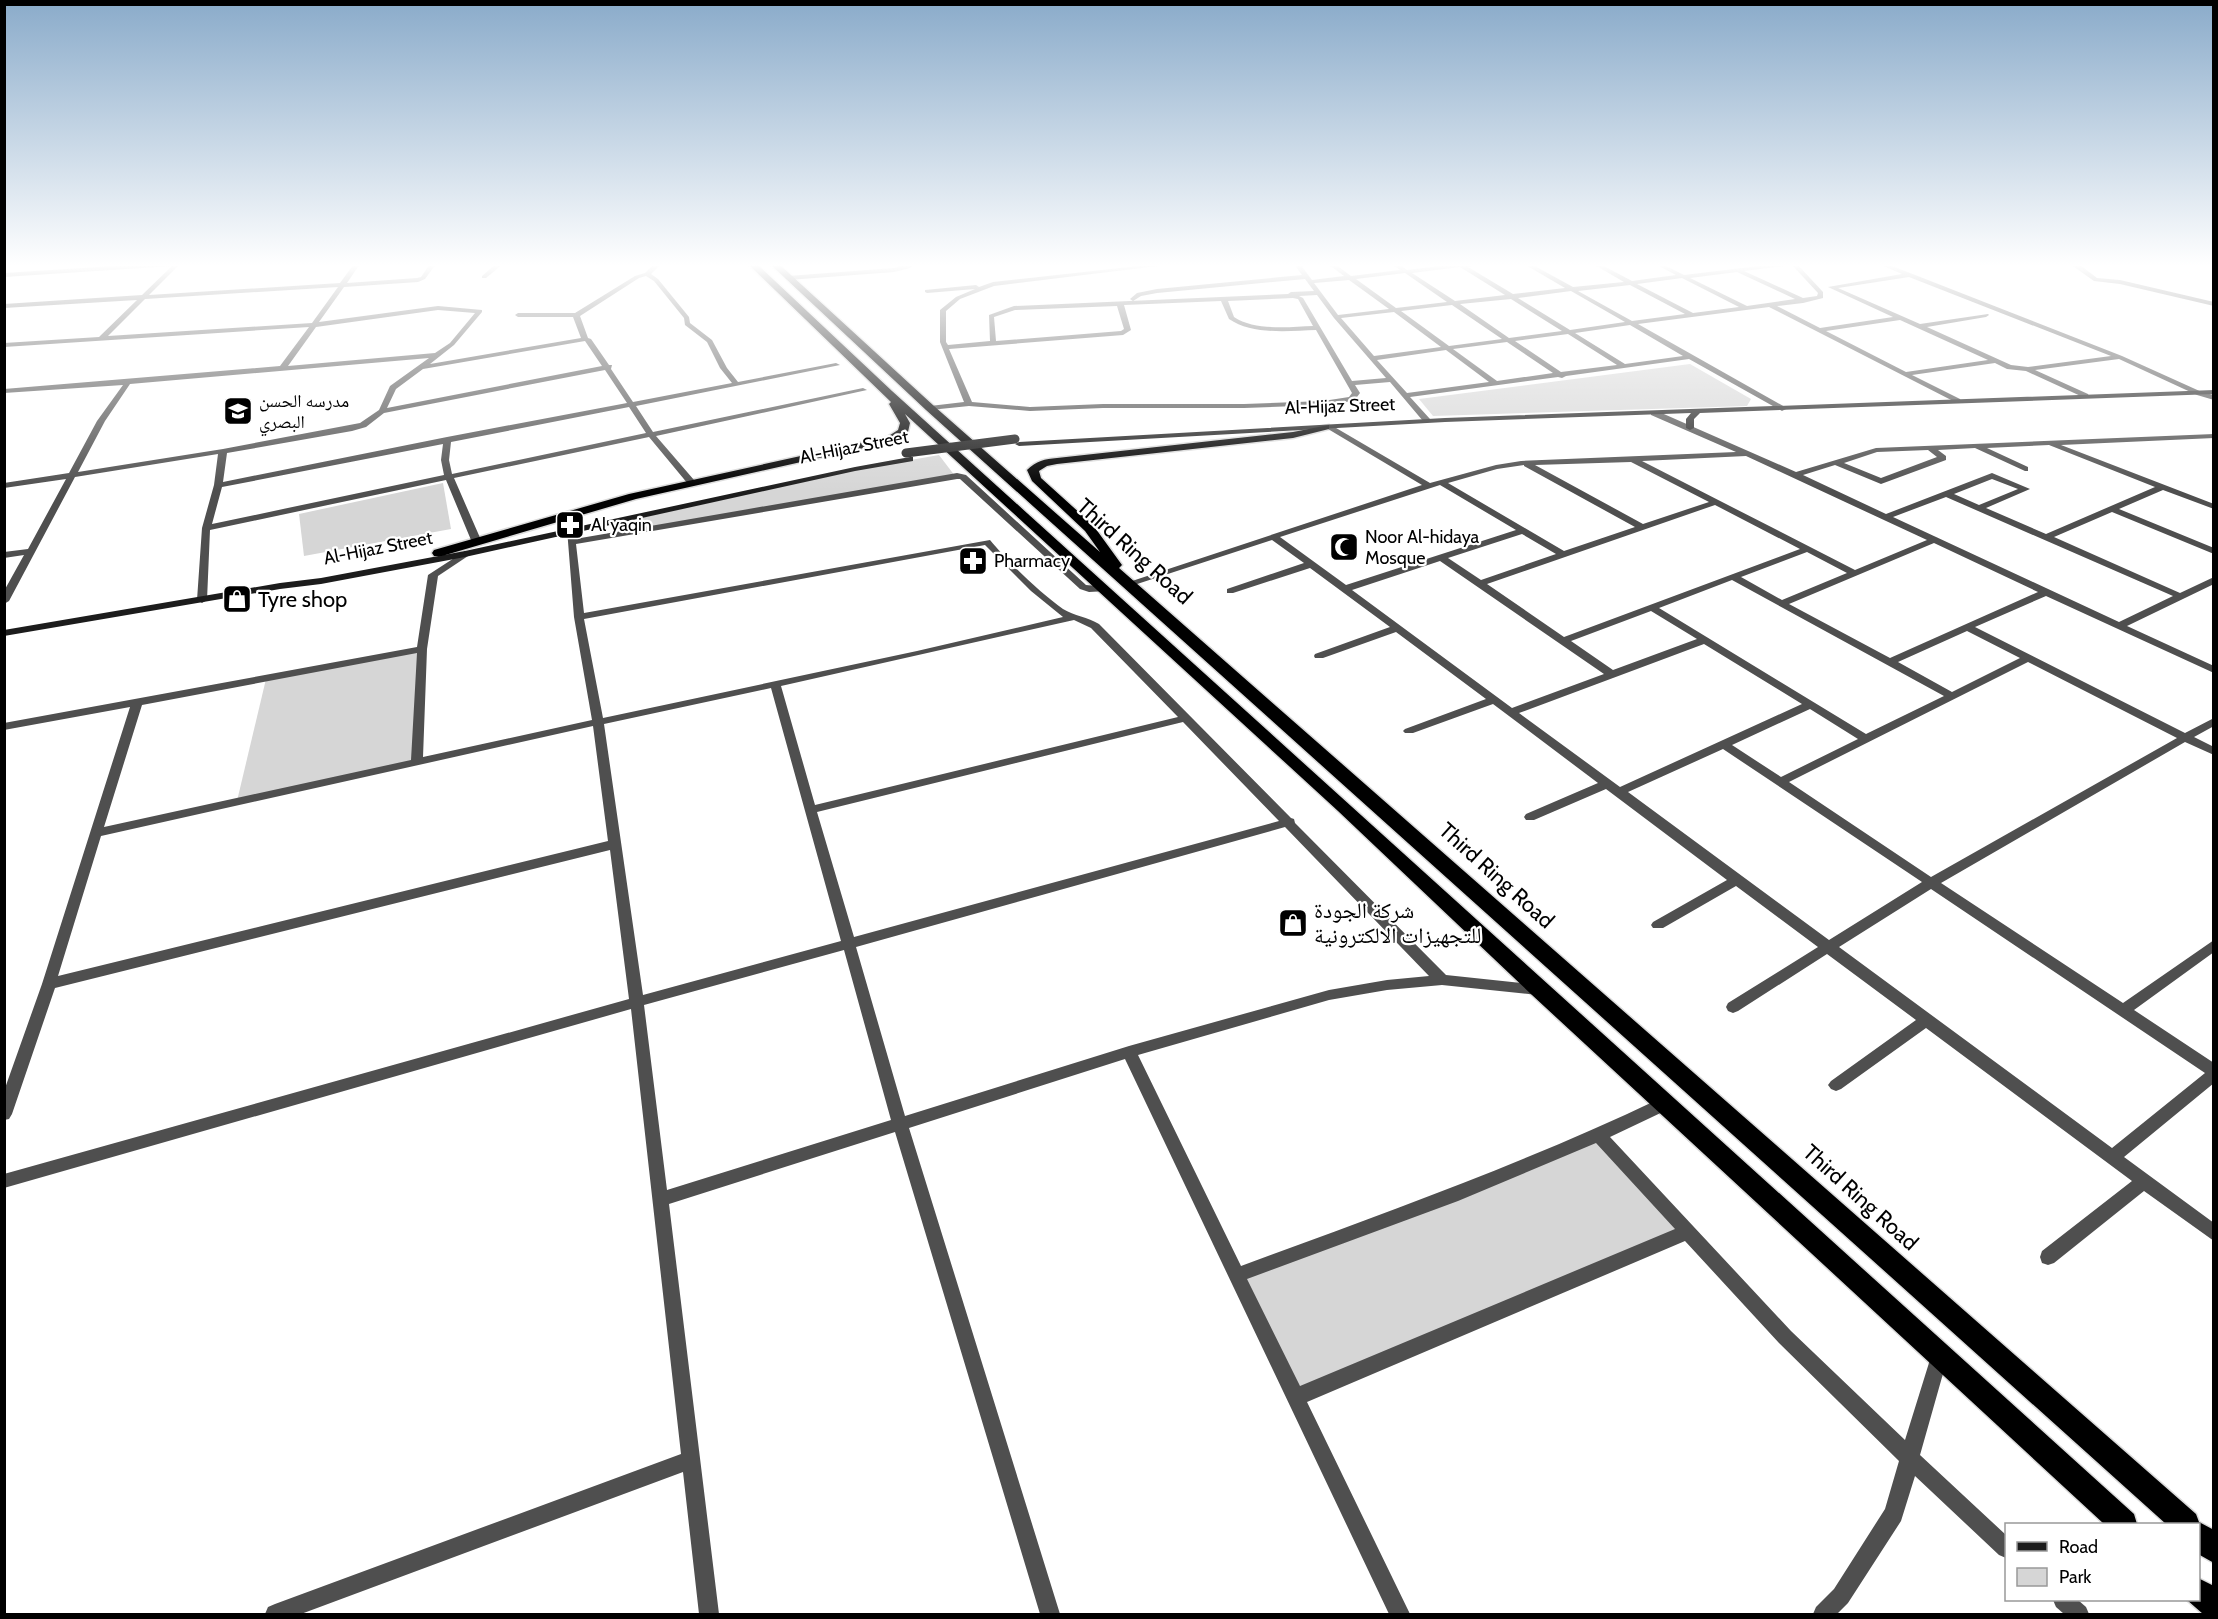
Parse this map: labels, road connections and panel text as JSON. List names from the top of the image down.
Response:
{
  "streets": {
    "highway": ["Third Ring Road"],
    "main road": ["Al-Hijaz Street"]
  },
  "places": {
    "school or university": ["مدرسه الحسن البصري"],
    "pharmacy": ["Al yaqin", "Pharmacy"],
    "mosque": ["Noor Al-hidaya Mosque"],
    "shop": ["Tyre shop", "شركة الجودة للتجهيزات الالكترونية"]
  },
  "legend": ["Road", "Park"]
}
